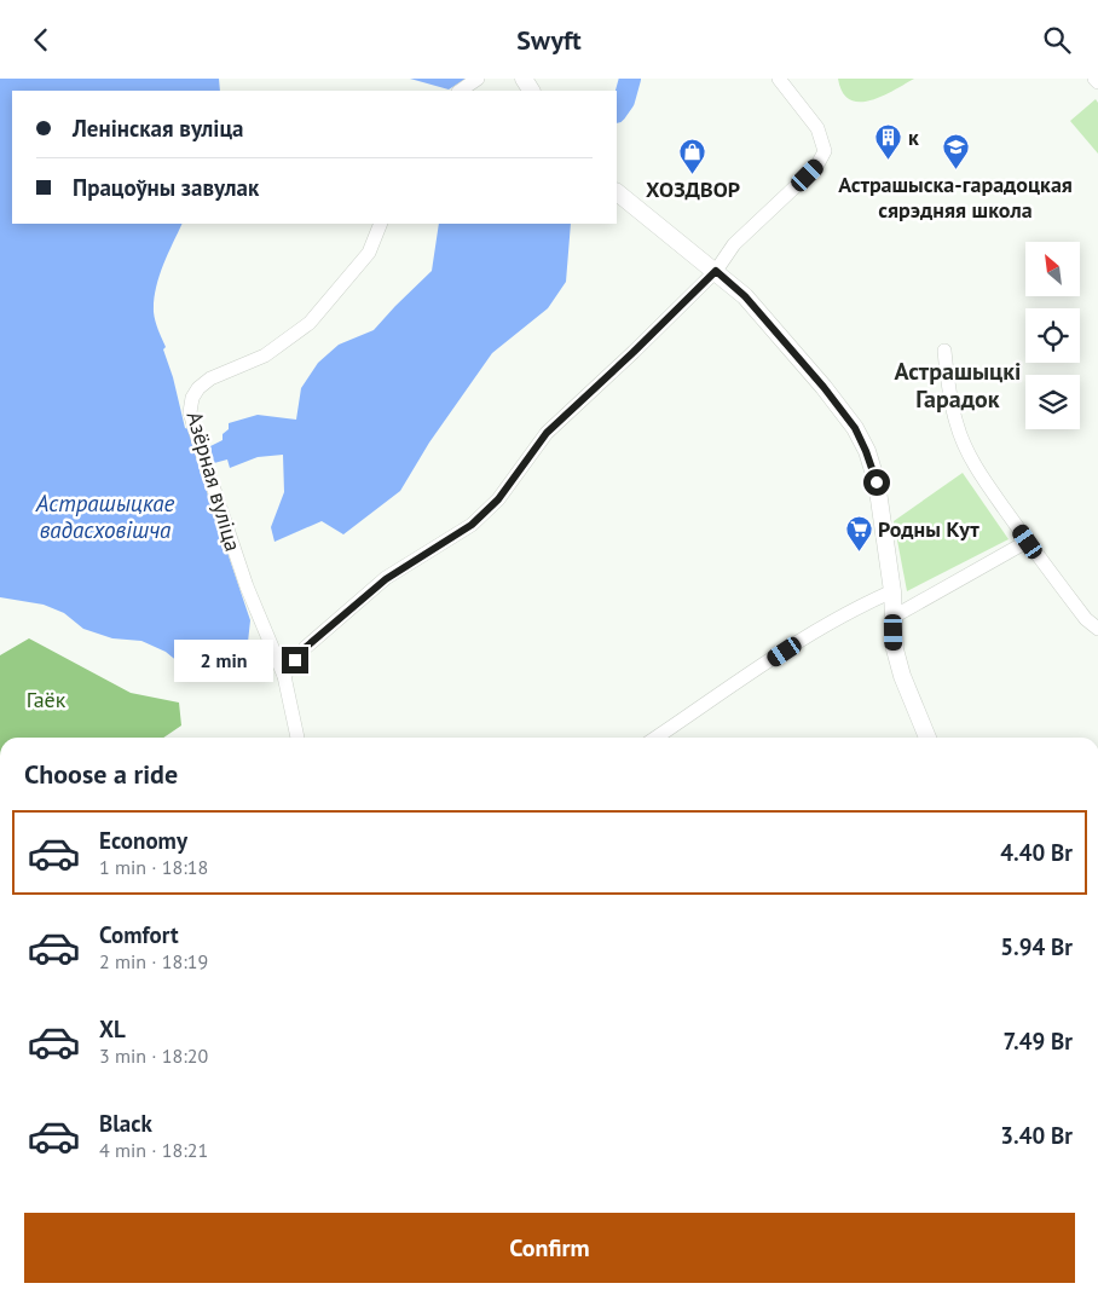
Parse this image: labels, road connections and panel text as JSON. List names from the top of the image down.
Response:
{
  "streets": {
    "street": ["Азёрная вуліца"]
  },
  "districts": ["Астрашыцкі Гарадок"],
  "water": ["Астрашыцкае вадасховішча"],
  "parks": ["Гаёк"],
  "places": {
    "building": ["к"],
    "school or university": ["Астрашыска-гарадоцкая сярэдняя школа"],
    "shop": ["ХОЗДВОР"],
    "supermarket": ["Родны Кут"]
  },
  "north": "top left",
  "page": {
    "header": "Swyft",
    "banner": ["Ленінская вуліца", "Працоўны завулак"],
    "bubble": "2 min",
    "heading": "Choose a ride",
    "list": [
      {
        "name": "Economy",
        "note": "1 min · 18:18",
        "value": "4.40 Br"
      },
      {
        "name": "Comfort",
        "note": "2 min · 18:19",
        "value": "5.94 Br"
      },
      {
        "name": "XL",
        "note": "3 min · 18:20",
        "value": "7.49 Br"
      },
      {
        "name": "Black",
        "note": "4 min · 18:21",
        "value": "3.40 Br"
      }
    ],
    "buttons": "Confirm"
  }
}
